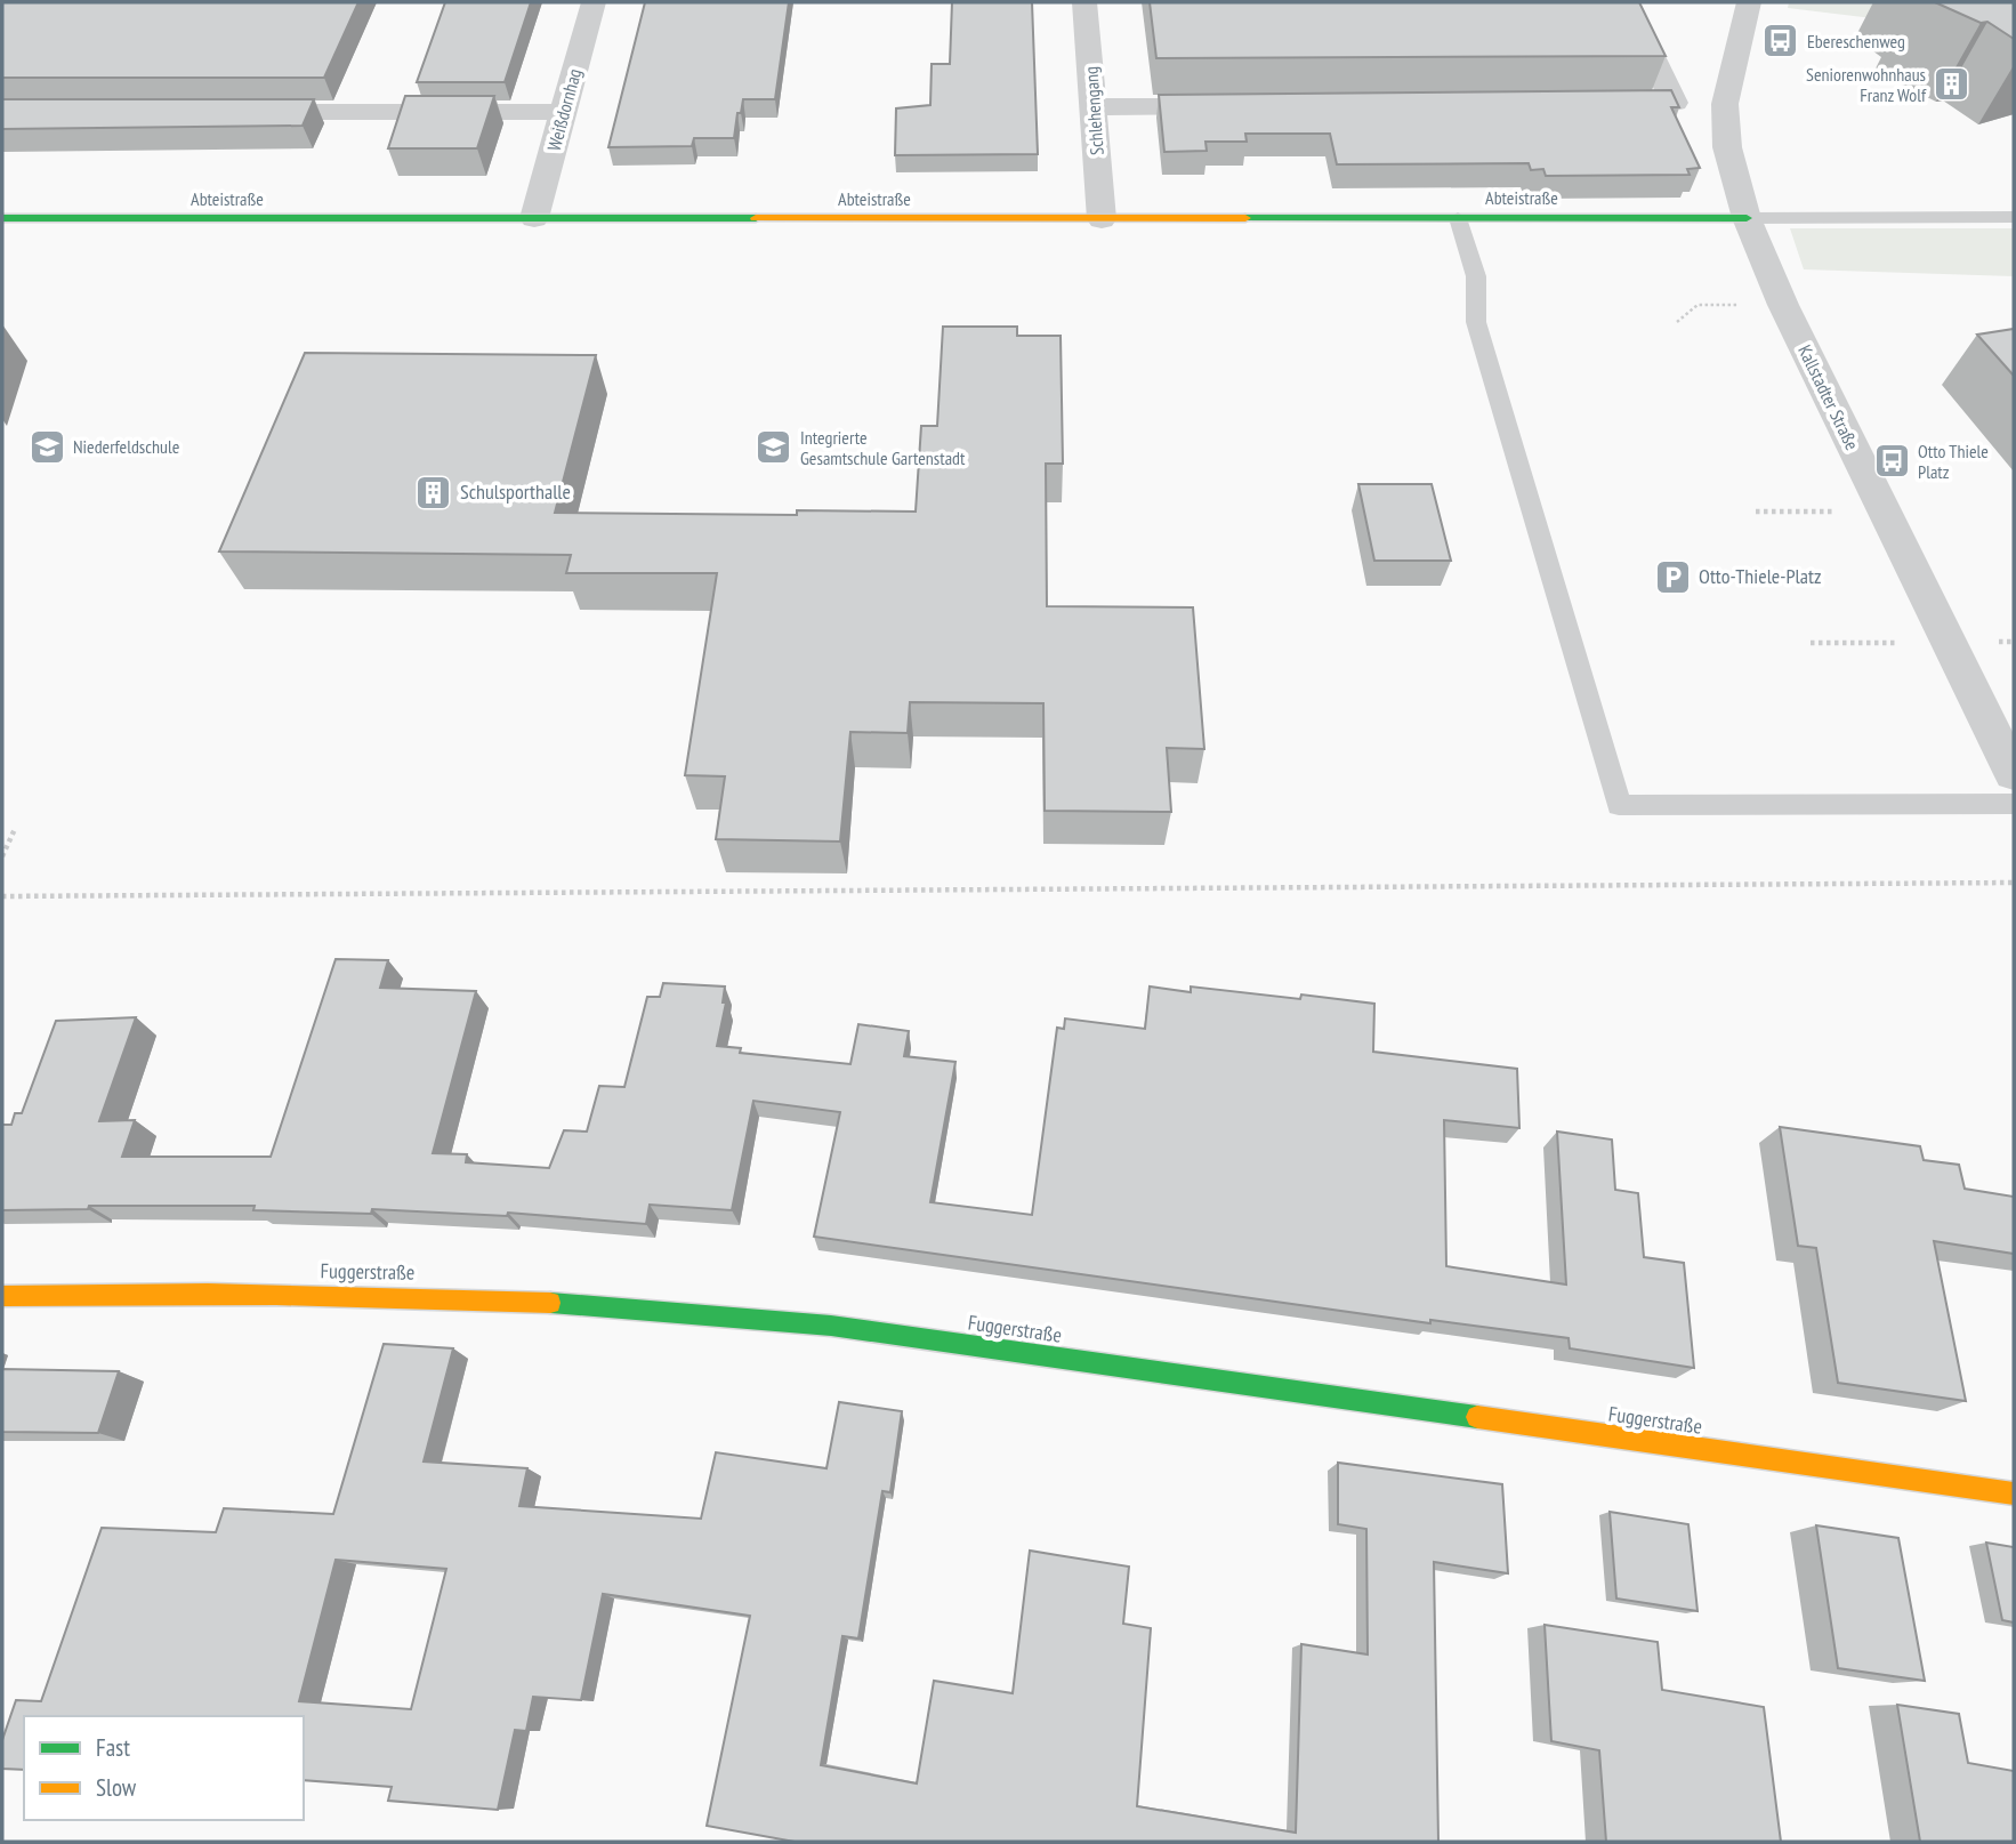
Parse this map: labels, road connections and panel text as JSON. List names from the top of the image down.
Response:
{
  "streets": {
    "street": [
      "Weißdornhag",
      "Schlehengang",
      "Abteistraße",
      "Kallstadter Straße",
      "Fuggerstraße"
    ]
  },
  "crossings": [
    ["Weißdornhag", "Abteistraße"],
    ["Schlehengang", "Abteistraße"],
    ["Abteistraße", "Kallstadter Straße"]
  ],
  "places": {
    "bus stop": ["Ebereschenweg", "Otto Thiele Platz"],
    "building": ["Seniorenwohnhaus Franz Wolf", "Schulsporthalle"],
    "school or university": ["Niederfeldschule", "Integrierte Gesamtschule Gartenstadt"],
    "parking": ["Otto-Thiele-Platz"]
  },
  "legend": ["Fast", "Slow"]
}
